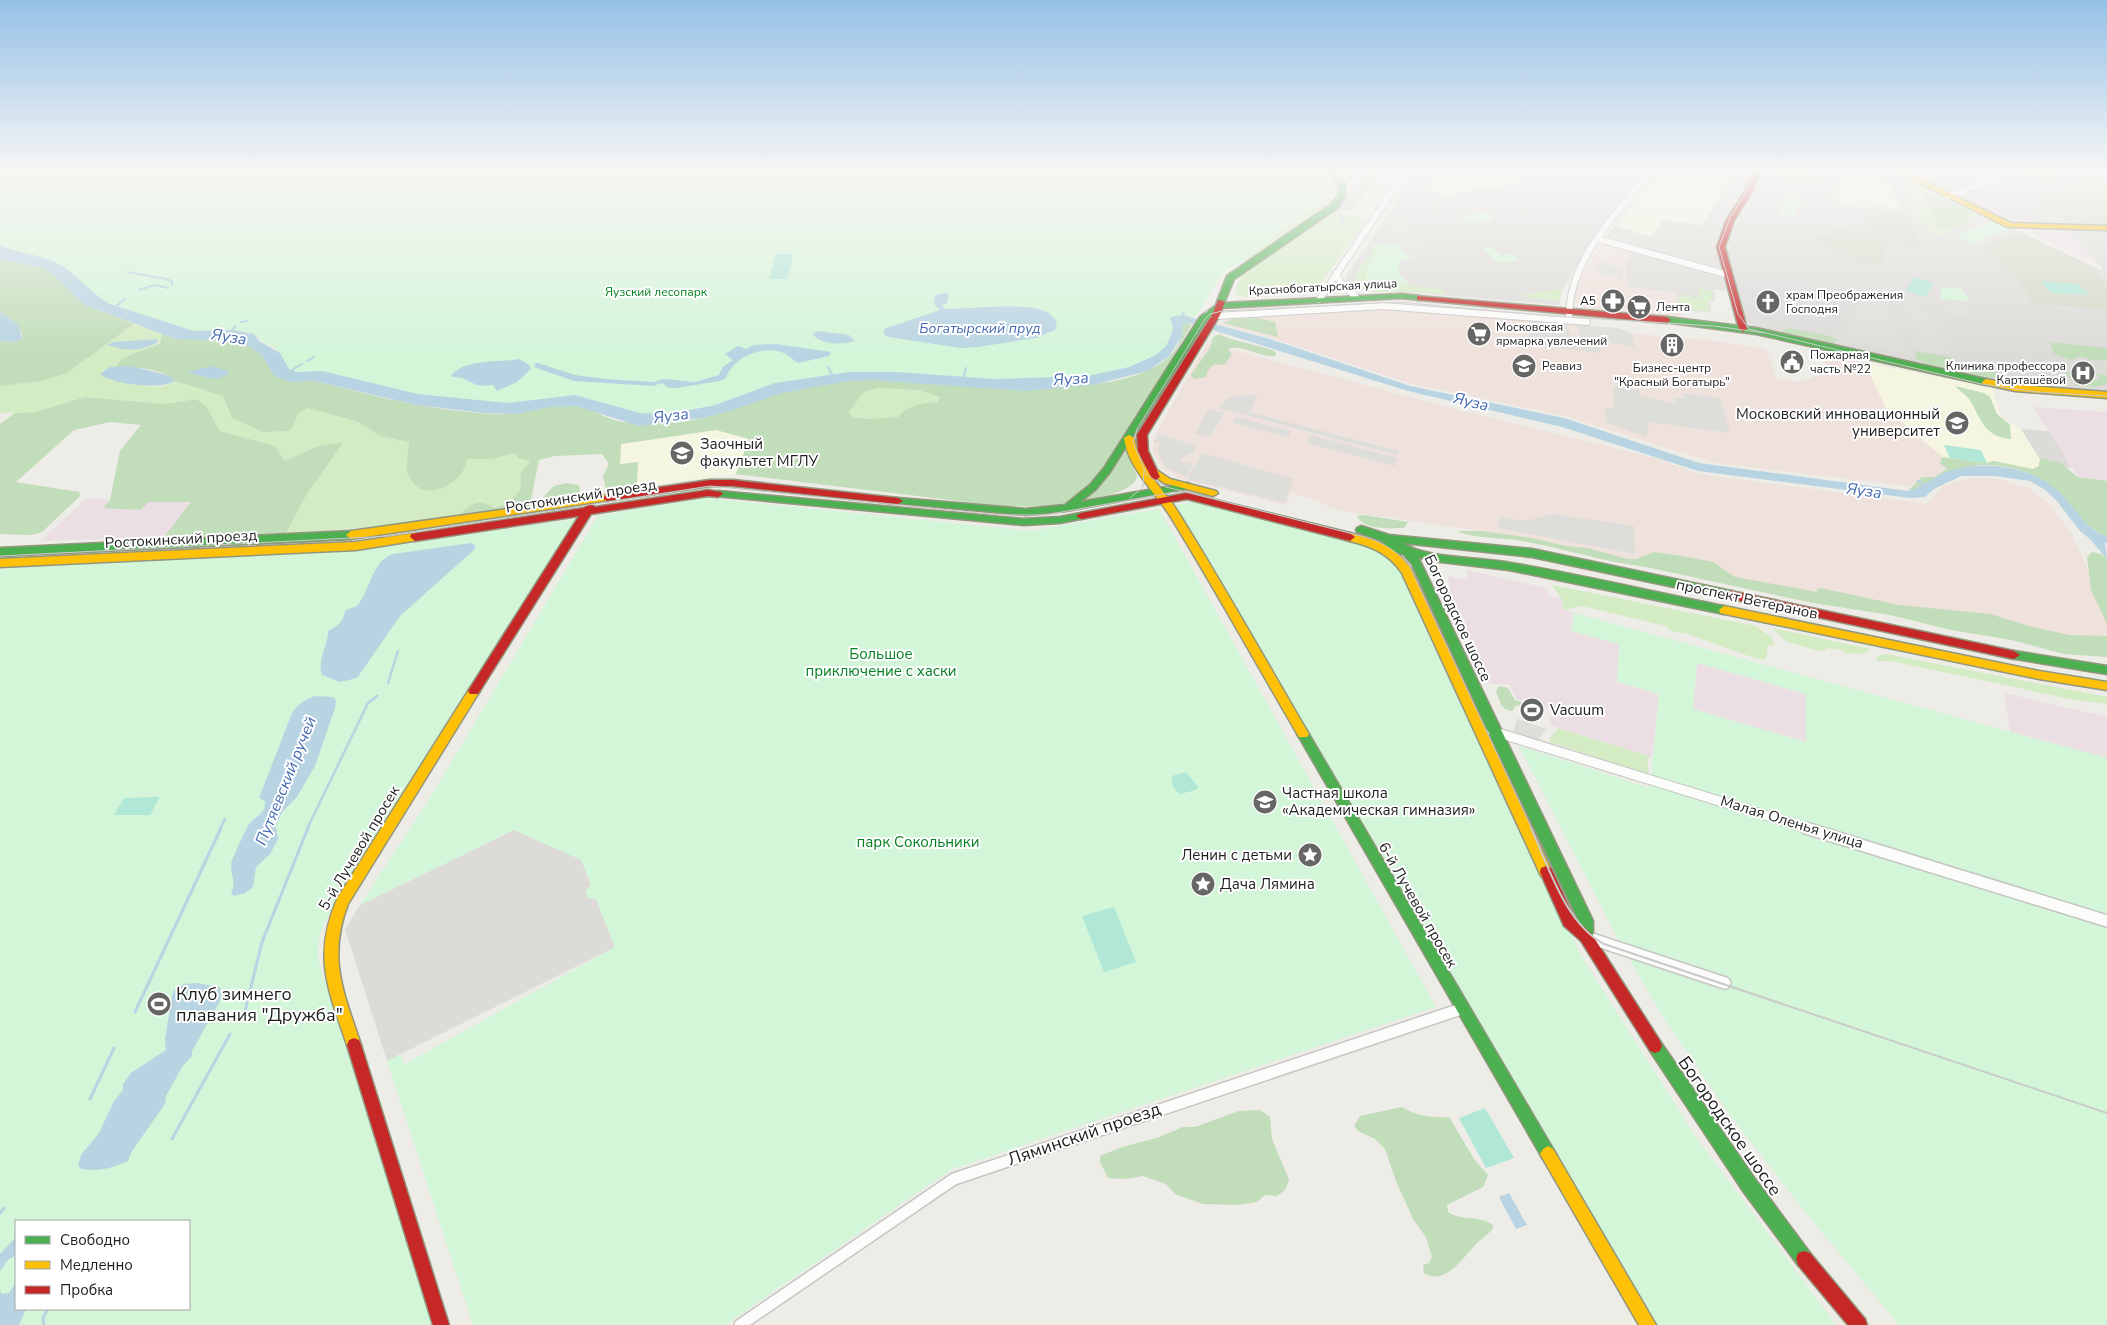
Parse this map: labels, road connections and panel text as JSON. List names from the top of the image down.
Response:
{
  "streets": {
    "main road": [
      "Краснобогатырская улица",
      "Ростокинский проезд",
      "проспект Ветеранов",
      "Богородское шоссе",
      "5-й Лучевой просек",
      "6-й Лучевой просек"
    ],
    "street": ["Малая Оленья улица", "Ляминский проезд"]
  },
  "crossings": [
    ["Ростокинский проезд", "Богородское шоссе"],
    ["Ростокинский проезд", "5-й Лучевой просек"],
    ["Ростокинский проезд", "6-й Лучевой просек"],
    ["проспект Ветеранов", "Богородское шоссе"],
    ["Богородское шоссе", "Малая Оленья улица"],
    ["Богородское шоссе", "6-й Лучевой просек"],
    ["6-й Лучевой просек", "Ляминский проезд"]
  ],
  "water": ["Богатырский пруд", "Яуза", "Путяевский ручей"],
  "parks": ["Яузский лесопарк", "Большое приключение с хаски", "парк Сокольники"],
  "places": {
    "pharmacy": ["А5"],
    "church": ["храм Преображения Господня"],
    "supermarket": ["Лента", "Московская ярмарка увлечений"],
    "building": ["Бизнес-центр \"Красный Богатырь\""],
    "public building": ["Пожарная часть №22"],
    "school or university": [
      "Реавиз",
      "Московский инновационный университет",
      "Заочный факультет МГЛУ",
      "Частная школа «Академическая гимназия»"
    ],
    "hospital": ["Клиника профессора Карташёвой"],
    "sports": ["Vacuum", "Клуб зимнего плавания \"Дружба\""],
    "place": ["Ленин с детьми", "Дача Лямина"]
  },
  "legend": ["Свободно", "Медленно", "Пробка"]
}
